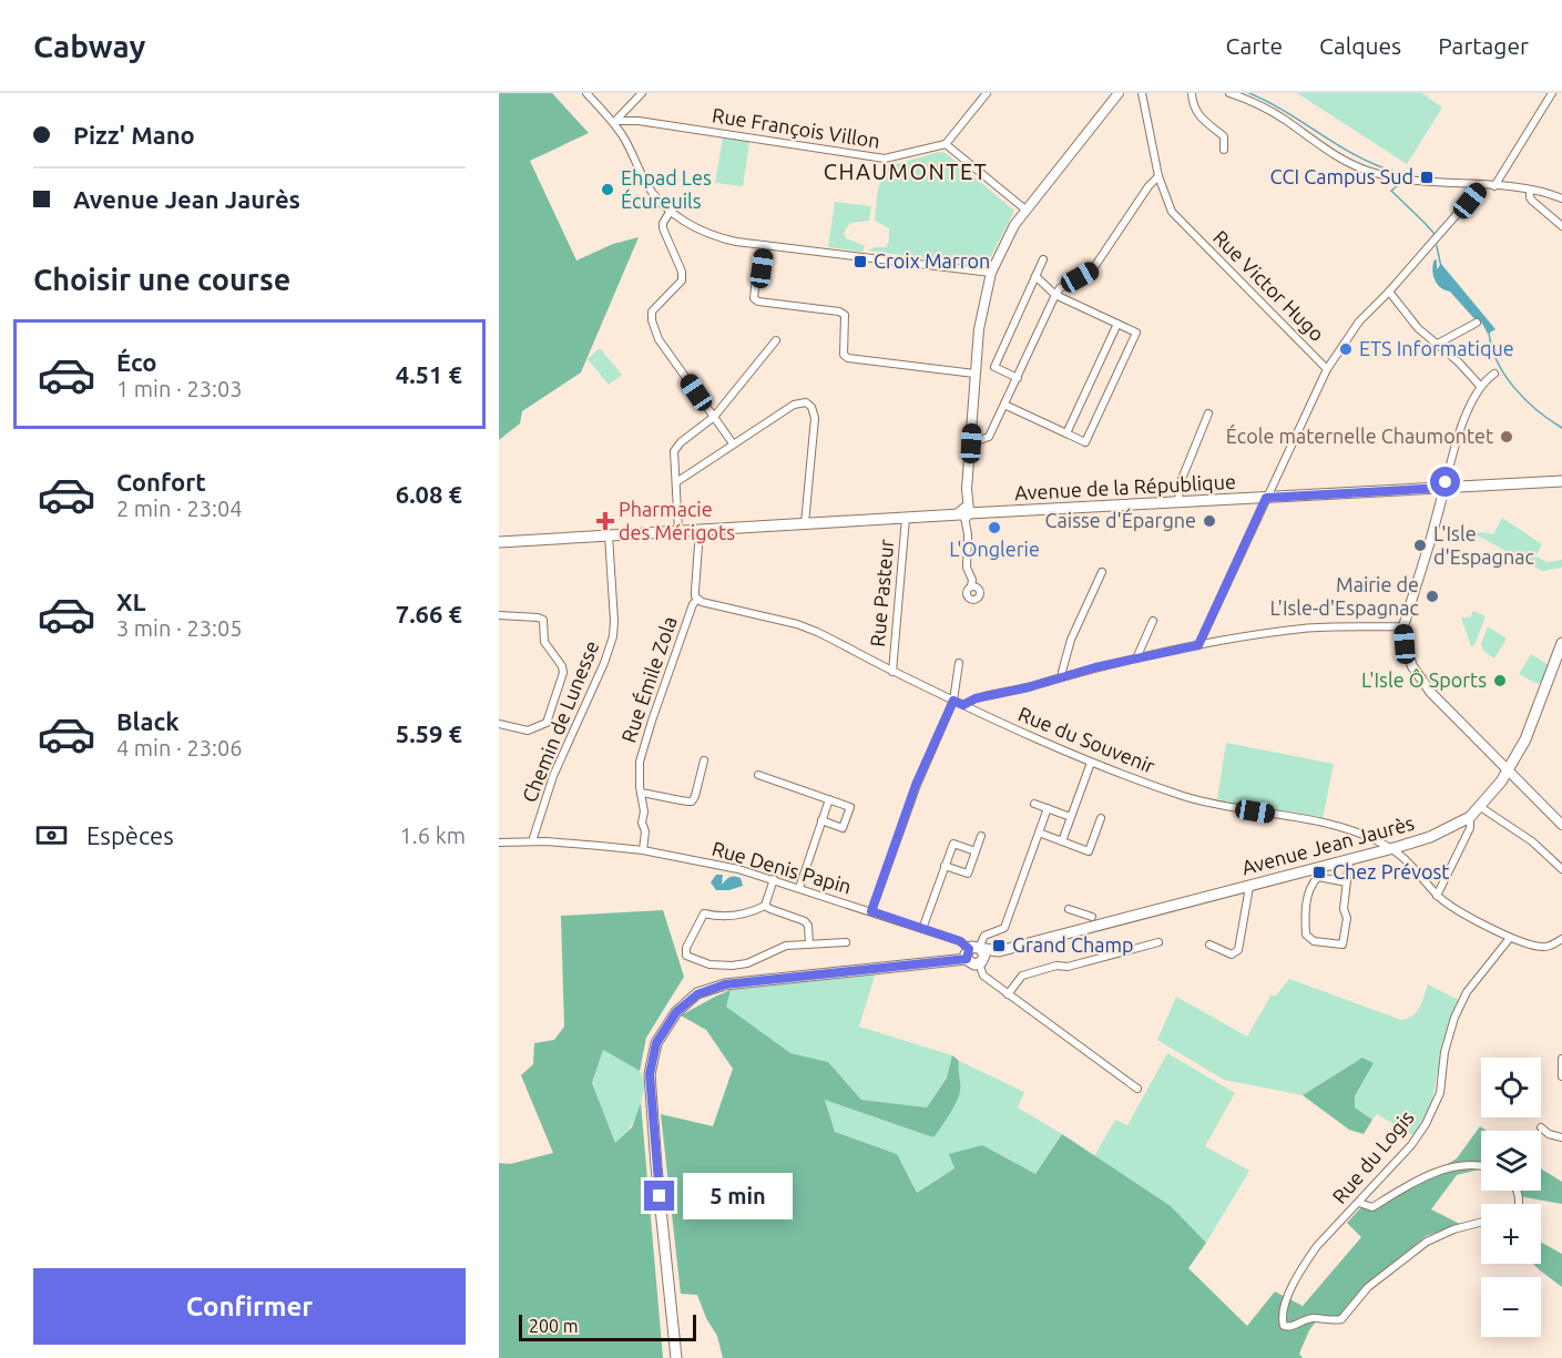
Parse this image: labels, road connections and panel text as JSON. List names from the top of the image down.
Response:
{
  "streets": {
    "main road": ["Avenue de la République", "Avenue Jean Jaurès"],
    "street": [
      "Rue François Villon",
      "Rue Victor Hugo",
      "Rue Pasteur",
      "Rue Émile Zola",
      "Chemin de Lunesse",
      "Rue du Souvenir",
      "Rue Denis Papin",
      "Rue du Logis"
    ]
  },
  "crossings": [
    ["Rue Victor Hugo", "Avenue de la République"],
    ["Avenue de la République", "Rue Pasteur"],
    ["Avenue de la République", "Chemin de Lunesse"],
    ["Rue Pasteur", "Rue du Souvenir"],
    ["Rue Émile Zola", "Rue du Souvenir"],
    ["Rue Émile Zola", "Rue Denis Papin"],
    ["Chemin de Lunesse", "Rue Denis Papin"],
    ["Rue du Souvenir", "Avenue Jean Jaurès"],
    ["Rue du Souvenir", "Rue du Logis"],
    ["Avenue Jean Jaurès", "Rue Denis Papin"]
  ],
  "districts": ["CHAUMONTET"],
  "places": {
    "transit": [
      "CCI Campus Sud",
      "Croix Marron",
      "Chez Prévost",
      "Grand Champ"
    ],
    "other": [
      "Ehpad Les Écureuils",
      "ETS Informatique",
      "École maternelle Chaumontet",
      "Caisse d'Épargne",
      "L'Onglerie",
      "L'Isle d'Espagnac",
      "Mairie de L'Isle-d'Espagnac",
      "L'Isle Ô Sports"
    ],
    "health": ["Pharmacie des Mérigots"]
  },
  "scale_bar": "200 m",
  "page": {
    "header": "Cabway",
    "nav": ["Carte", "Calques", "Partager"],
    "banner": ["Pizz' Mano", "Avenue Jean Jaurès"],
    "heading": "Choisir une course",
    "list": [
      {
        "name": "Éco",
        "note": "1 min · 23:03",
        "value": "4.51 €"
      },
      {
        "name": "Confort",
        "note": "2 min · 23:04",
        "value": "6.08 €"
      },
      {
        "name": "XL",
        "note": "3 min · 23:05",
        "value": "7.66 €"
      },
      {
        "name": "Black",
        "note": "4 min · 23:06",
        "value": "5.59 €"
      }
    ],
    "pay": ["Espèces", "1.6 km"],
    "map_buttons": ["+", "−"],
    "bubble": "5 min",
    "buttons": "Confirmer",
    "scale": "200 m"
  }
}
